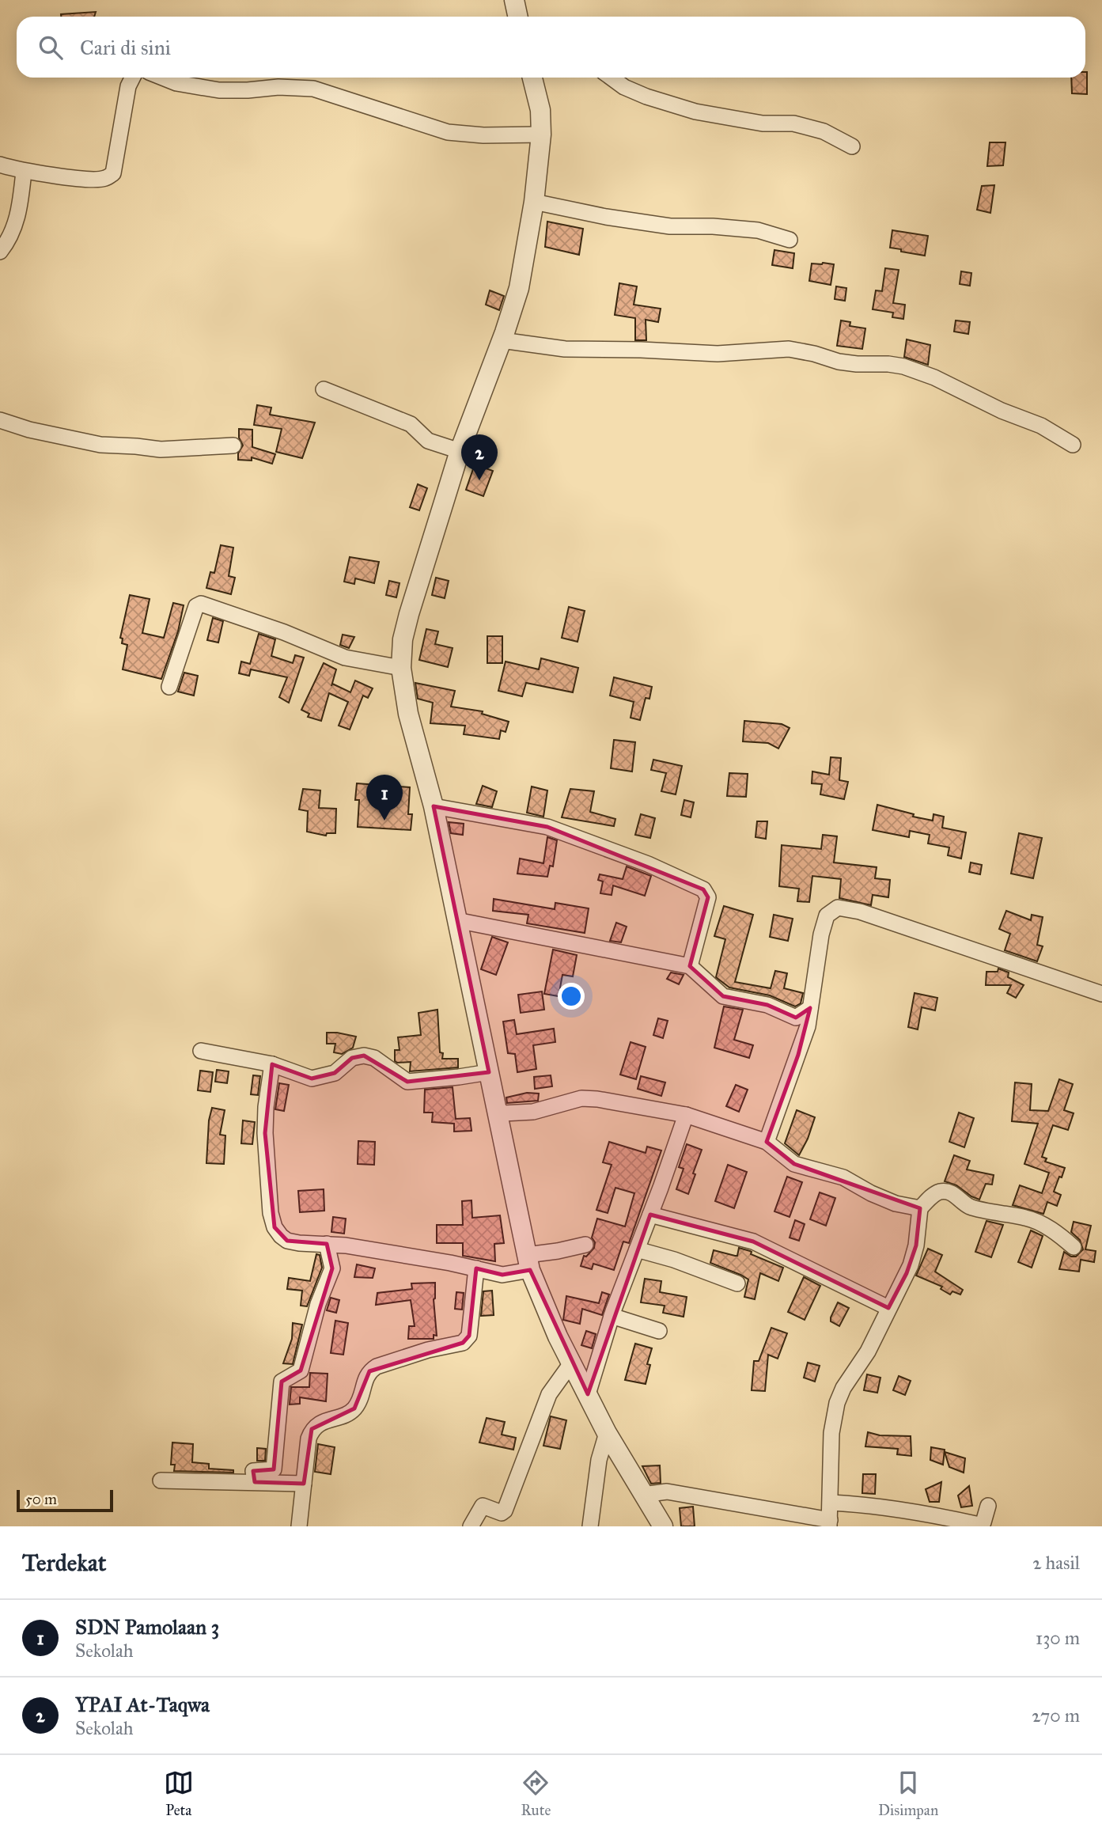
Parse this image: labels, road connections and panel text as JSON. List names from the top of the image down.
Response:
{
  "scale_bar": "50 m",
  "page": {
    "search": "Cari di sini",
    "pins": ["2", "1"],
    "scale": "50 m",
    "heading": ["Terdekat", "2 hasil"],
    "list": [
      {
        "mark": "1",
        "name": "SDN Pamolaan 3",
        "note": "Sekolah",
        "value": "130 m"
      },
      {
        "mark": "2",
        "name": "YPAI At-Taqwa",
        "note": "Sekolah",
        "value": "270 m"
      }
    ],
    "nav": ["Peta", "Rute", "Disimpan"]
  }
}
